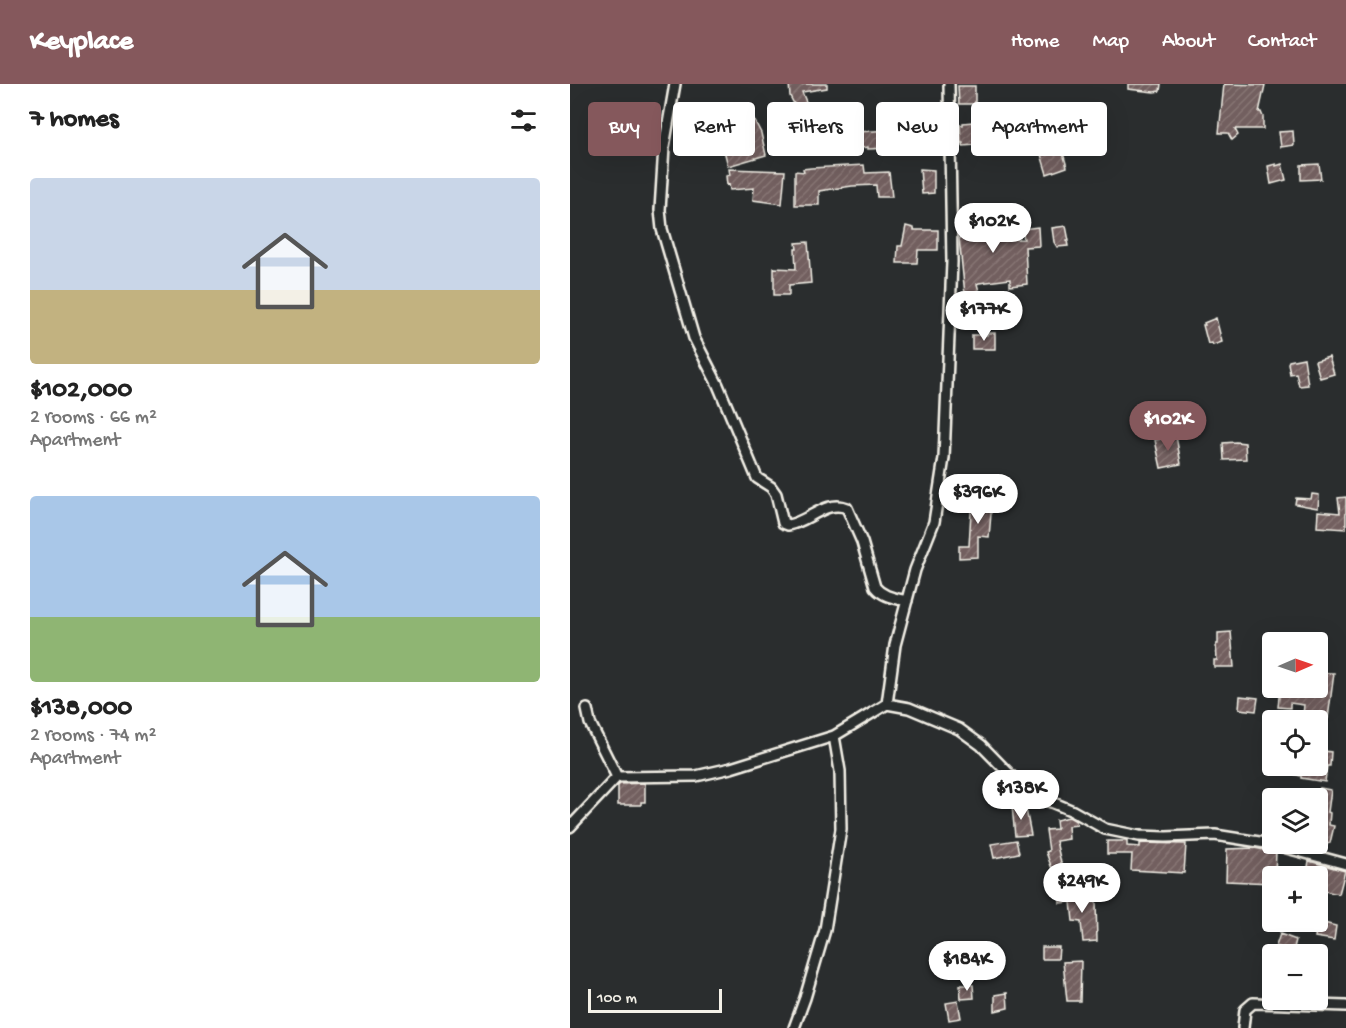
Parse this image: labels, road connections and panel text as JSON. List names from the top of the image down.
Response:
{
  "scale_bar": "100 m",
  "north": "right",
  "page": {
    "header": "Keyplace",
    "nav": [
      "Home",
      "Map",
      "About",
      "Contact"
    ],
    "heading": "7 homes",
    "chip": [
      "Buy",
      "Rent",
      "Filters",
      "New",
      "Apartment"
    ],
    "list": [
      {
        "name": "$102,000",
        "note": "2 rooms · 66 m² · Apartment"
      },
      {
        "name": "$138,000",
        "note": "2 rooms · 74 m² · Apartment"
      }
    ],
    "price": [
      "$102K",
      "$177K",
      "$102K",
      "$396K",
      "$138K",
      "$249K",
      "$184K"
    ],
    "map_buttons": ["+", "−"],
    "scale": "100 m"
  }
}
